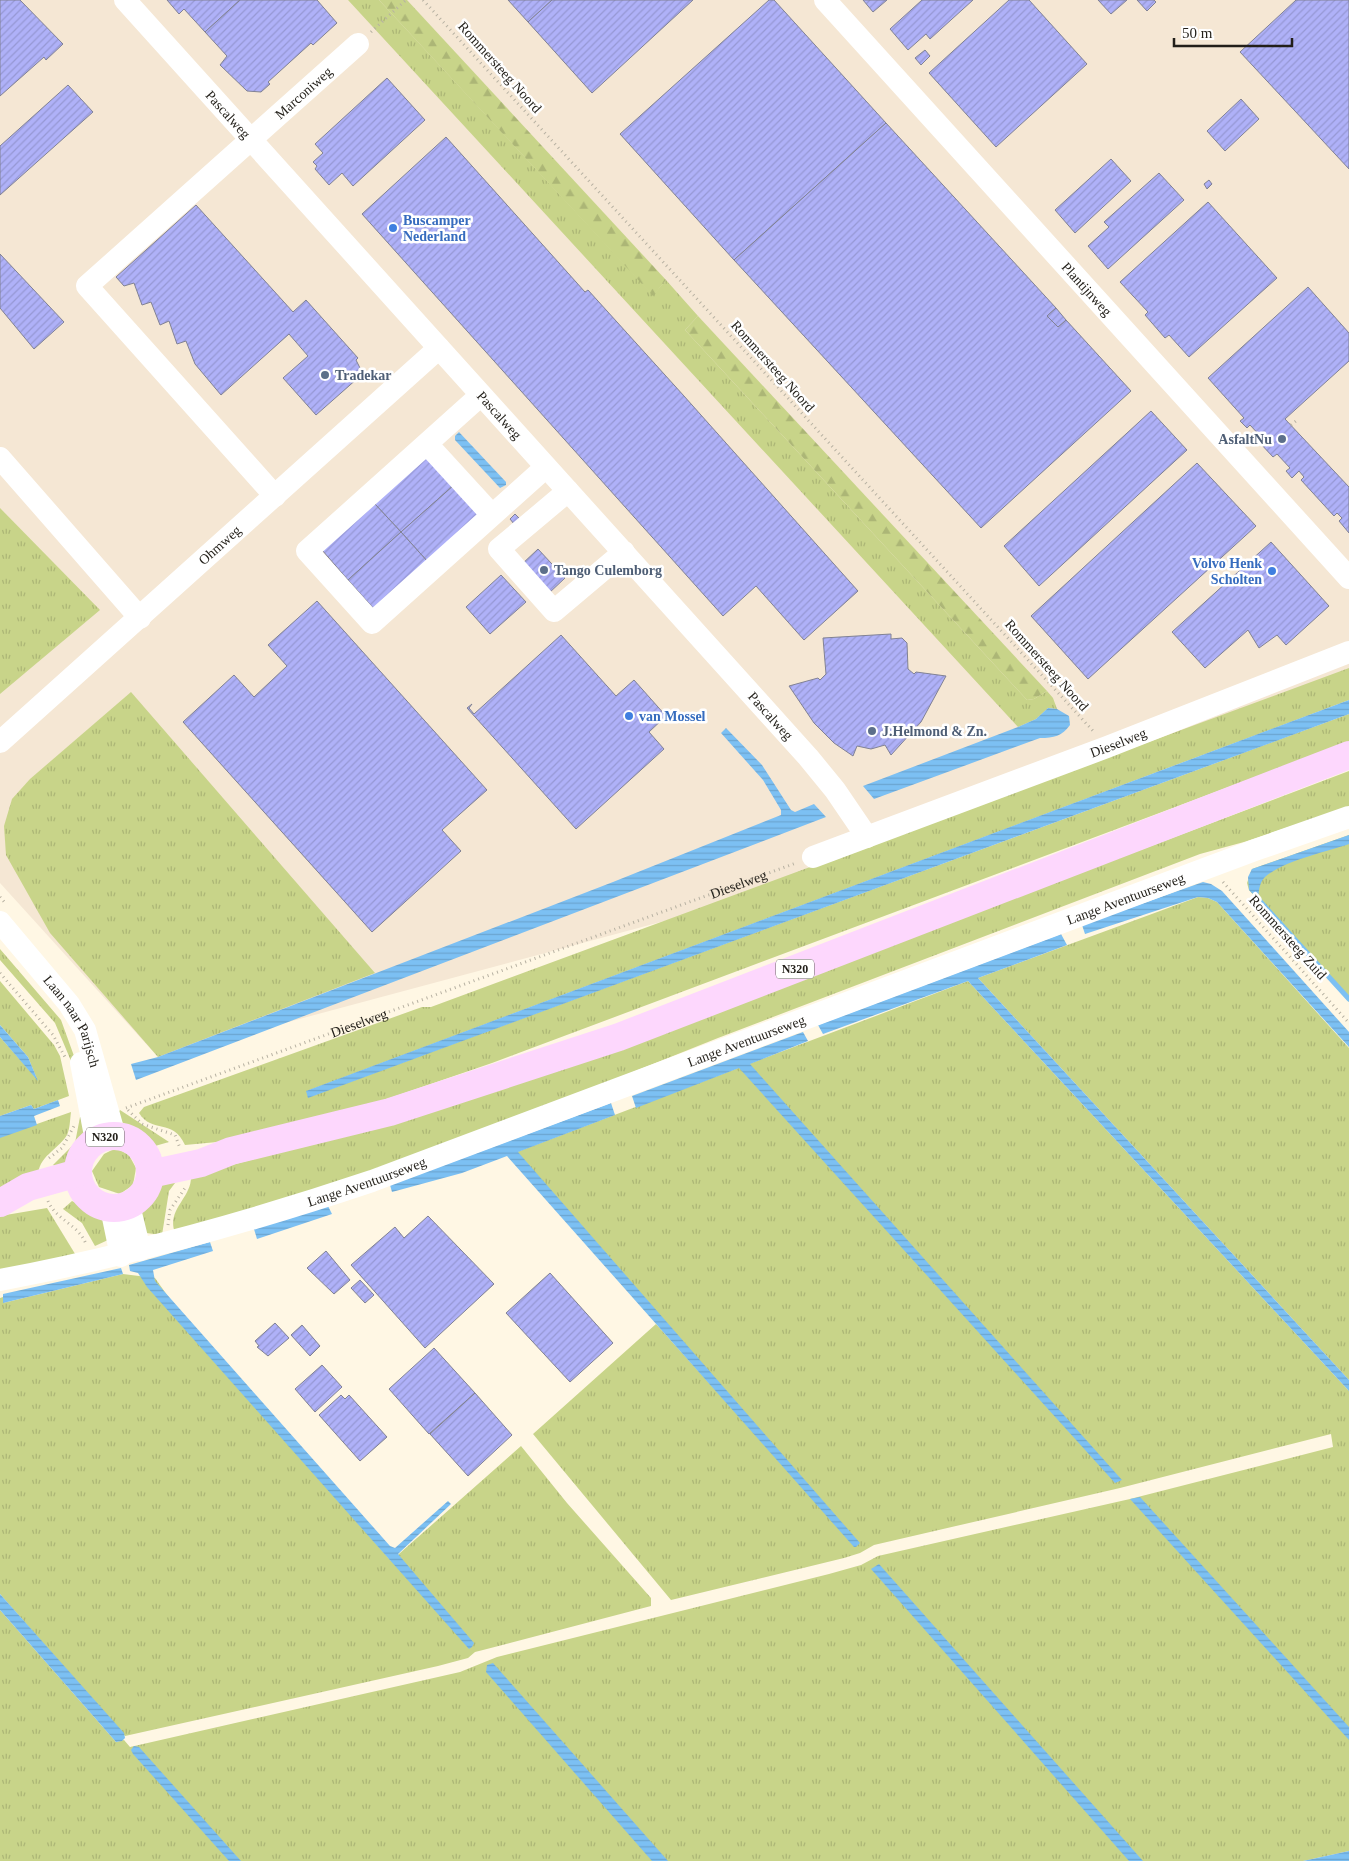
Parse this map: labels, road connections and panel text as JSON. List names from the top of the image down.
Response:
{
  "streets": {
    "main road": ["N320"],
    "street": [
      "Marconiweg",
      "Pascalweg",
      "Plantijnweg",
      "Ohmweg",
      "Dieselweg",
      "Lange Aventuurseweg",
      "Laan naar Parijsch"
    ],
    "path": ["Rommersteeg Noord", "Rommersteeg Zuid"]
  },
  "crossings": [
    ["Rommersteeg Noord", "Dieselweg"],
    ["Marconiweg", "Pascalweg"],
    ["Marconiweg", "Ohmweg"],
    ["Pascalweg", "Ohmweg"],
    ["Pascalweg", "Dieselweg"],
    ["Lange Aventuurseweg", "Rommersteeg Zuid"],
    ["N320", "Laan naar Parijsch"]
  ],
  "places": [
    "Buscamper Nederland",
    "Tradekar",
    "AsfaltNu",
    "Tango Culemborg",
    "Volvo Henk Scholten",
    "van Mossel",
    "J.Helmond & Zn."
  ],
  "scale_bar": "50 m"
}
